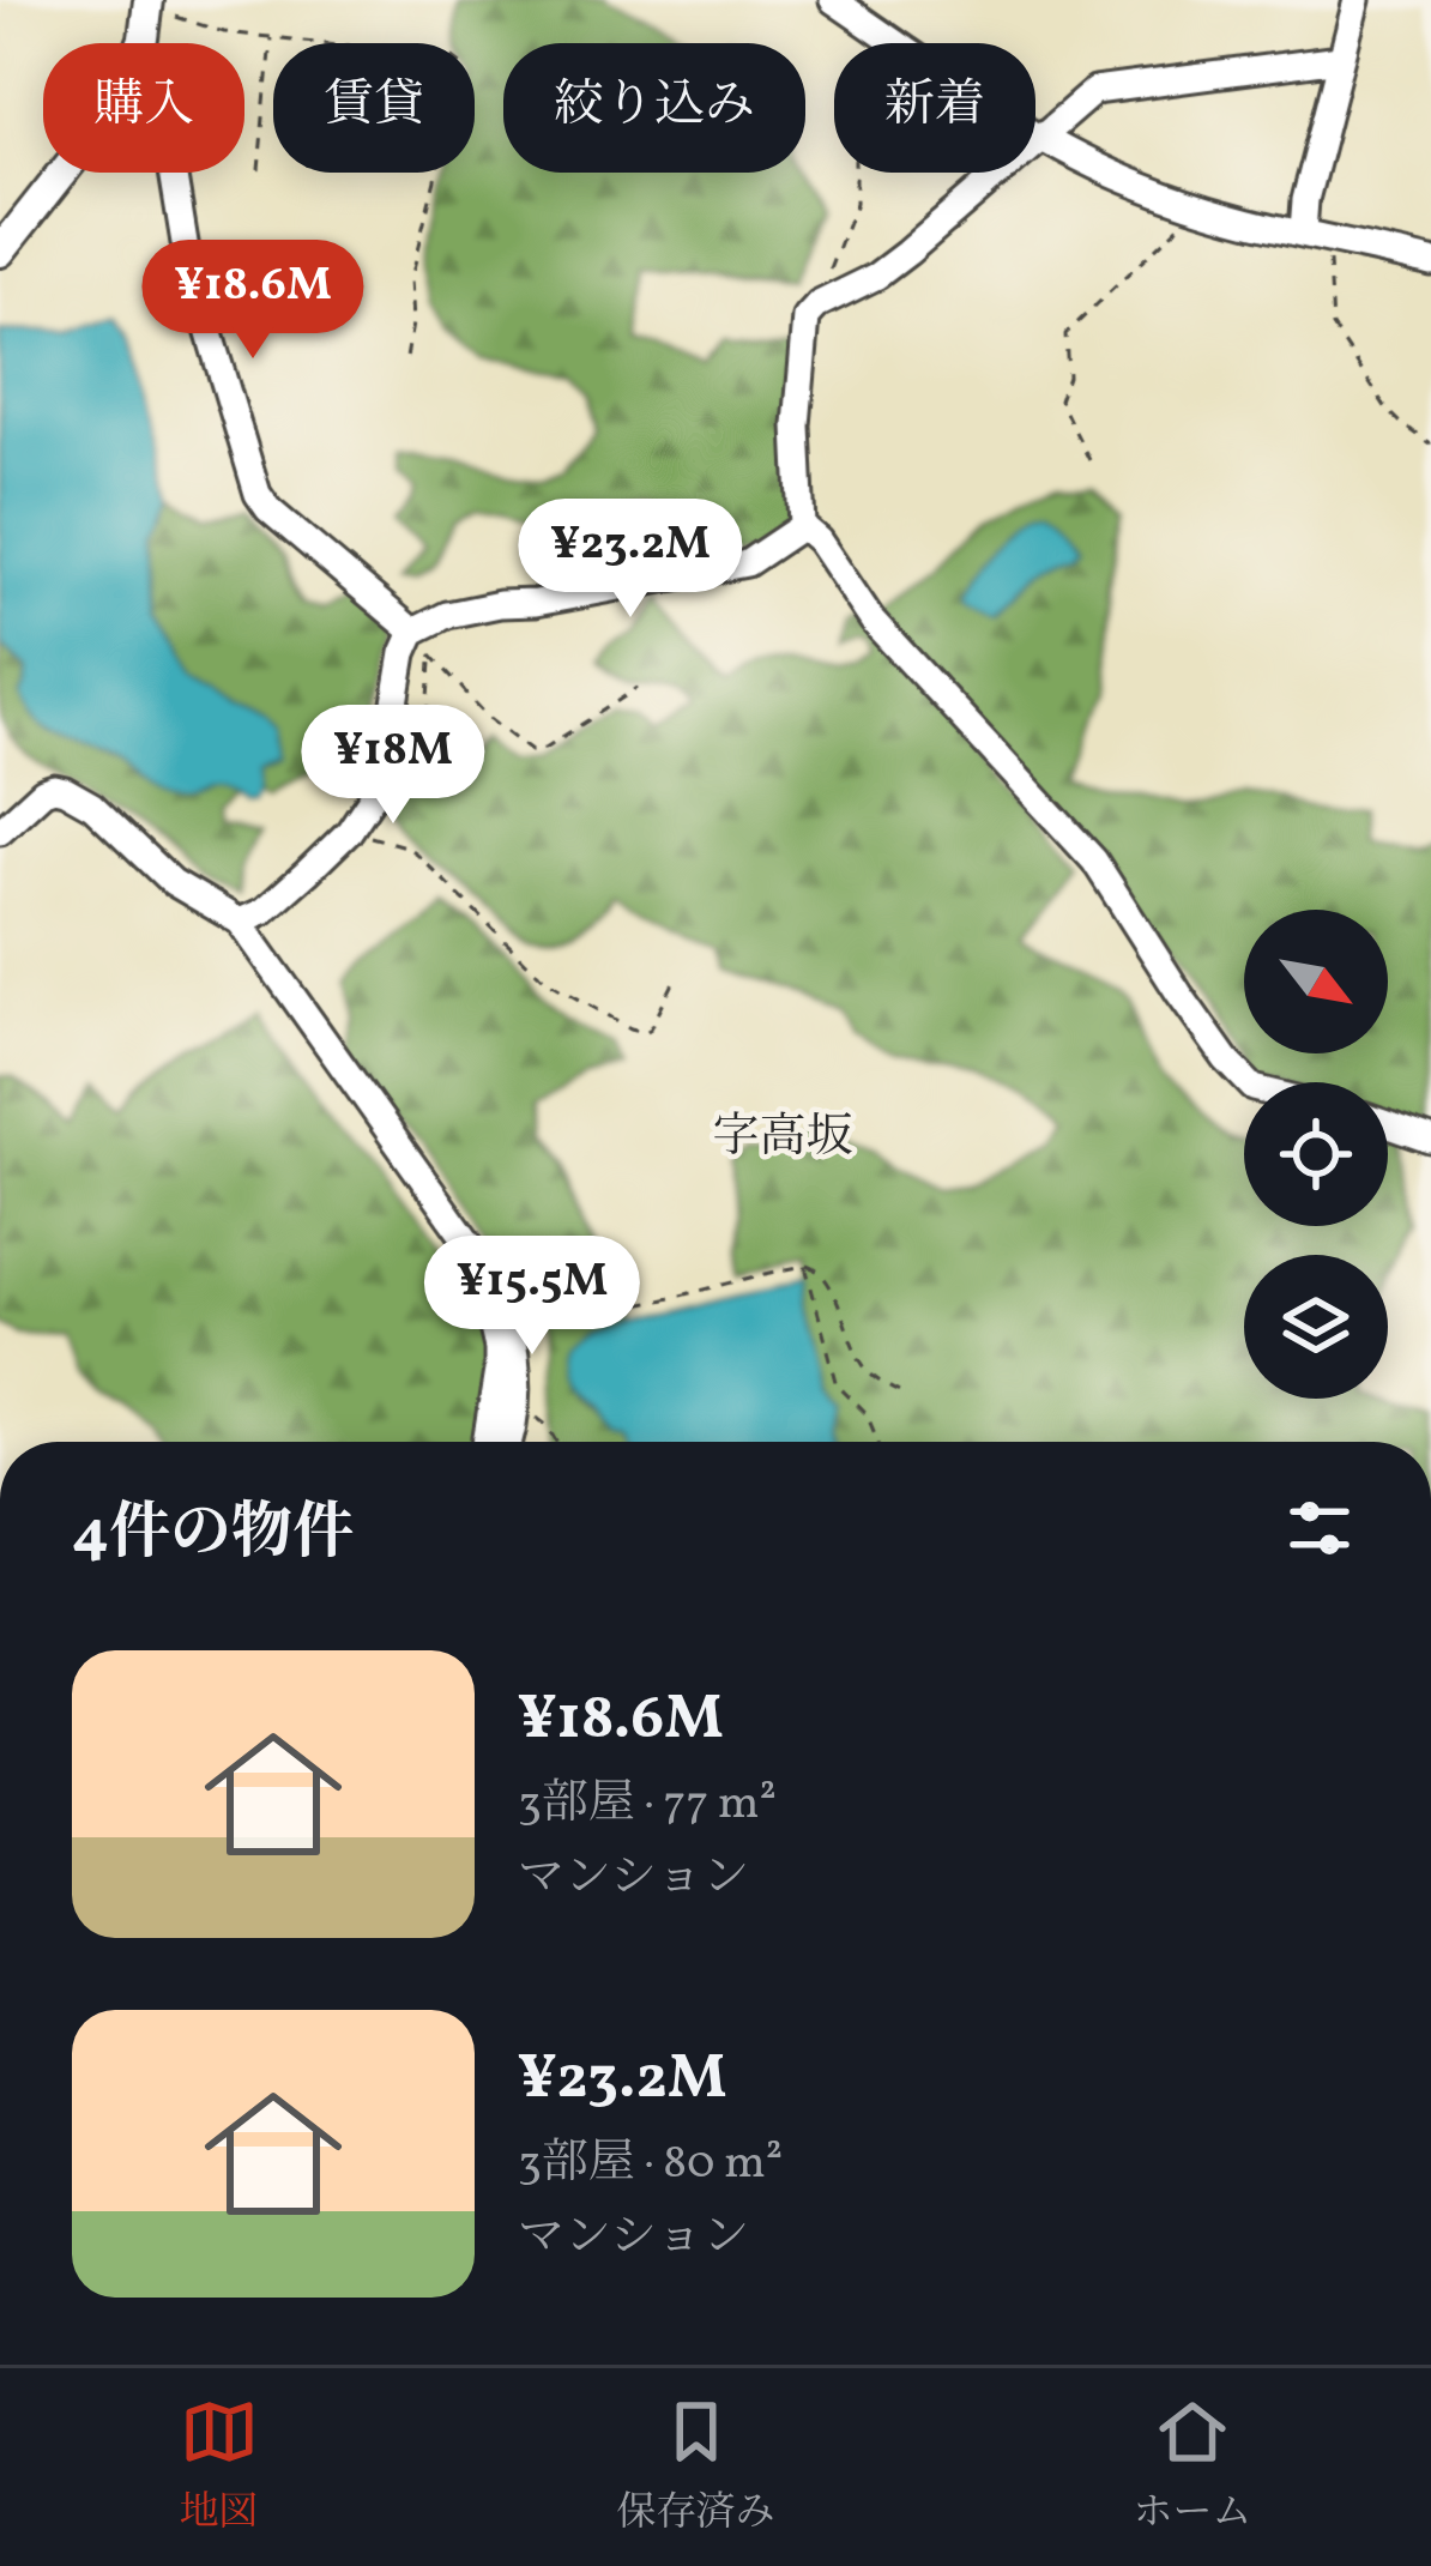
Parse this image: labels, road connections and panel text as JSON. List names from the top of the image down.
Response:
{
  "districts": ["字高坂"],
  "north": "bottom right",
  "page": {
    "chip": [
      "購入",
      "賃貸",
      "絞り込み",
      "新着"
    ],
    "price": [
      "¥18.6M",
      "¥23.2M",
      "¥18M",
      "¥15.5M"
    ],
    "heading": "4件の物件",
    "list": [
      {
        "name": "¥18.6M",
        "note": "3部屋 · 77 m² · マンション"
      },
      {
        "name": "¥23.2M",
        "note": "3部屋 · 80 m² · マンション"
      }
    ],
    "tabs": ["地図", "保存済み", "ホーム"]
  }
}
